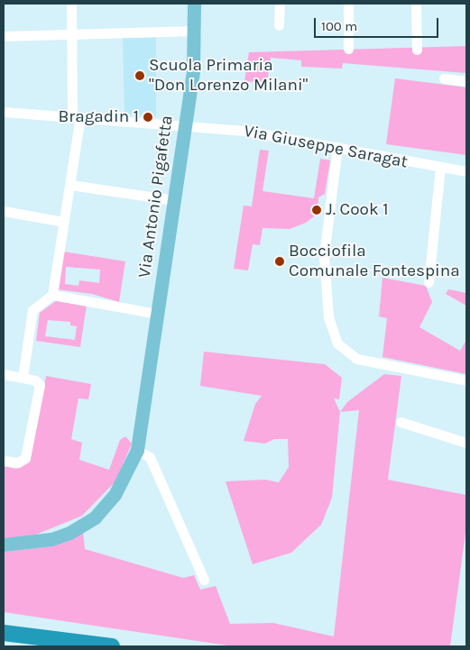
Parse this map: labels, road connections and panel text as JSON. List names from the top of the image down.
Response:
{
  "streets": {
    "main road": ["Via Antonio Pigafetta"],
    "street": ["Via Giuseppe Saragat"]
  },
  "crossings": [
    ["Via Giuseppe Saragat", "Via Antonio Pigafetta"]
  ],
  "places": [
    "Scuola Primaria \"Don Lorenzo Milani\"",
    "Bragadin 1",
    "J. Cook 1",
    "Bocciofila Comunale Fontespina"
  ],
  "scale_bar": "100 m"
}
